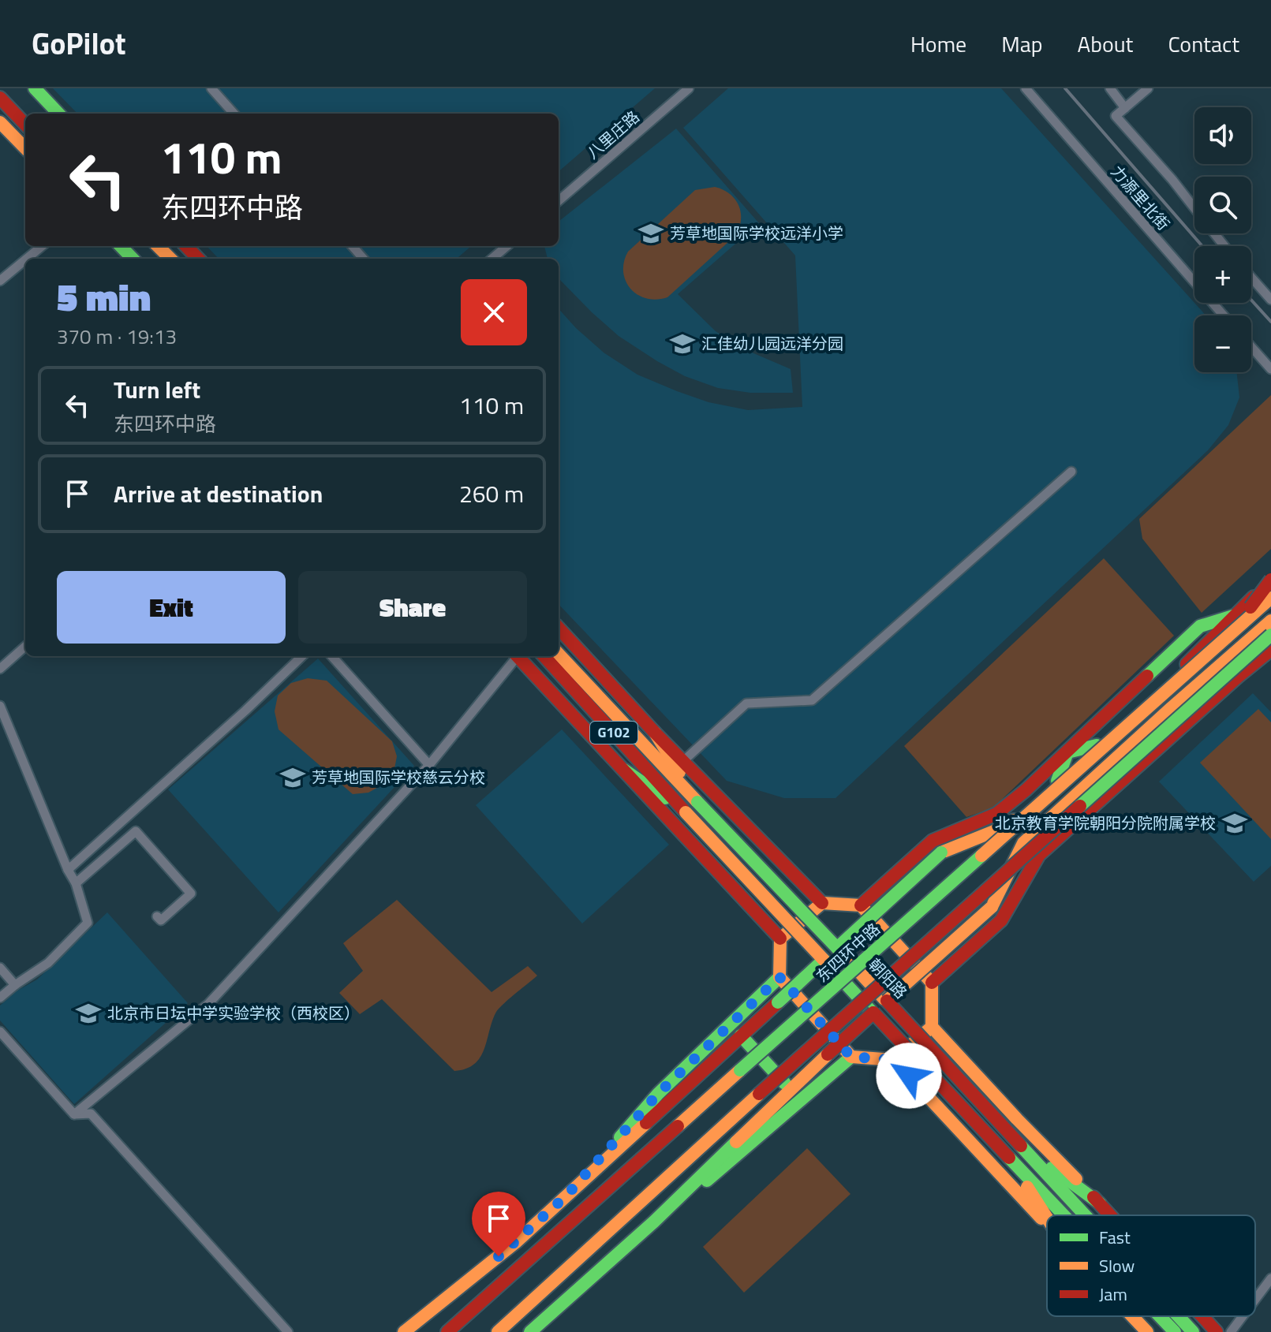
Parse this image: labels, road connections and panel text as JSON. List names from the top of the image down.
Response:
{
  "streets": {
    "main road": ["G102", "东四环中路", "朝阳路"],
    "street": ["八里庄路", "力源里北街"]
  },
  "crossings": [
    ["G102", "东四环中路"],
    ["东四环中路", "朝阳路"]
  ],
  "places": {
    "school or university": [
      "芳草地国际学校远洋小学",
      "汇佳幼儿园远洋分园",
      "芳草地国际学校慈云分校",
      "北京教育学院朝阳分院附属学校",
      "北京市日坛中学实验学校（西校区）"
    ]
  },
  "legend": ["Fast", "Slow", "Jam"],
  "page": {
    "header": "GoPilot",
    "nav": [
      "Home",
      "Map",
      "About",
      "Contact"
    ],
    "map_buttons": ["+", "−"],
    "turn": ["110 m", "东四环中路"],
    "heading": ["5 min", "370 m · 19:13"],
    "list": [
      {
        "name": "Turn left",
        "note": "东四环中路",
        "value": "110 m"
      },
      {
        "name": "Arrive at destination",
        "value": "260 m"
      }
    ],
    "buttons": ["Exit", "Share"]
  }
}
